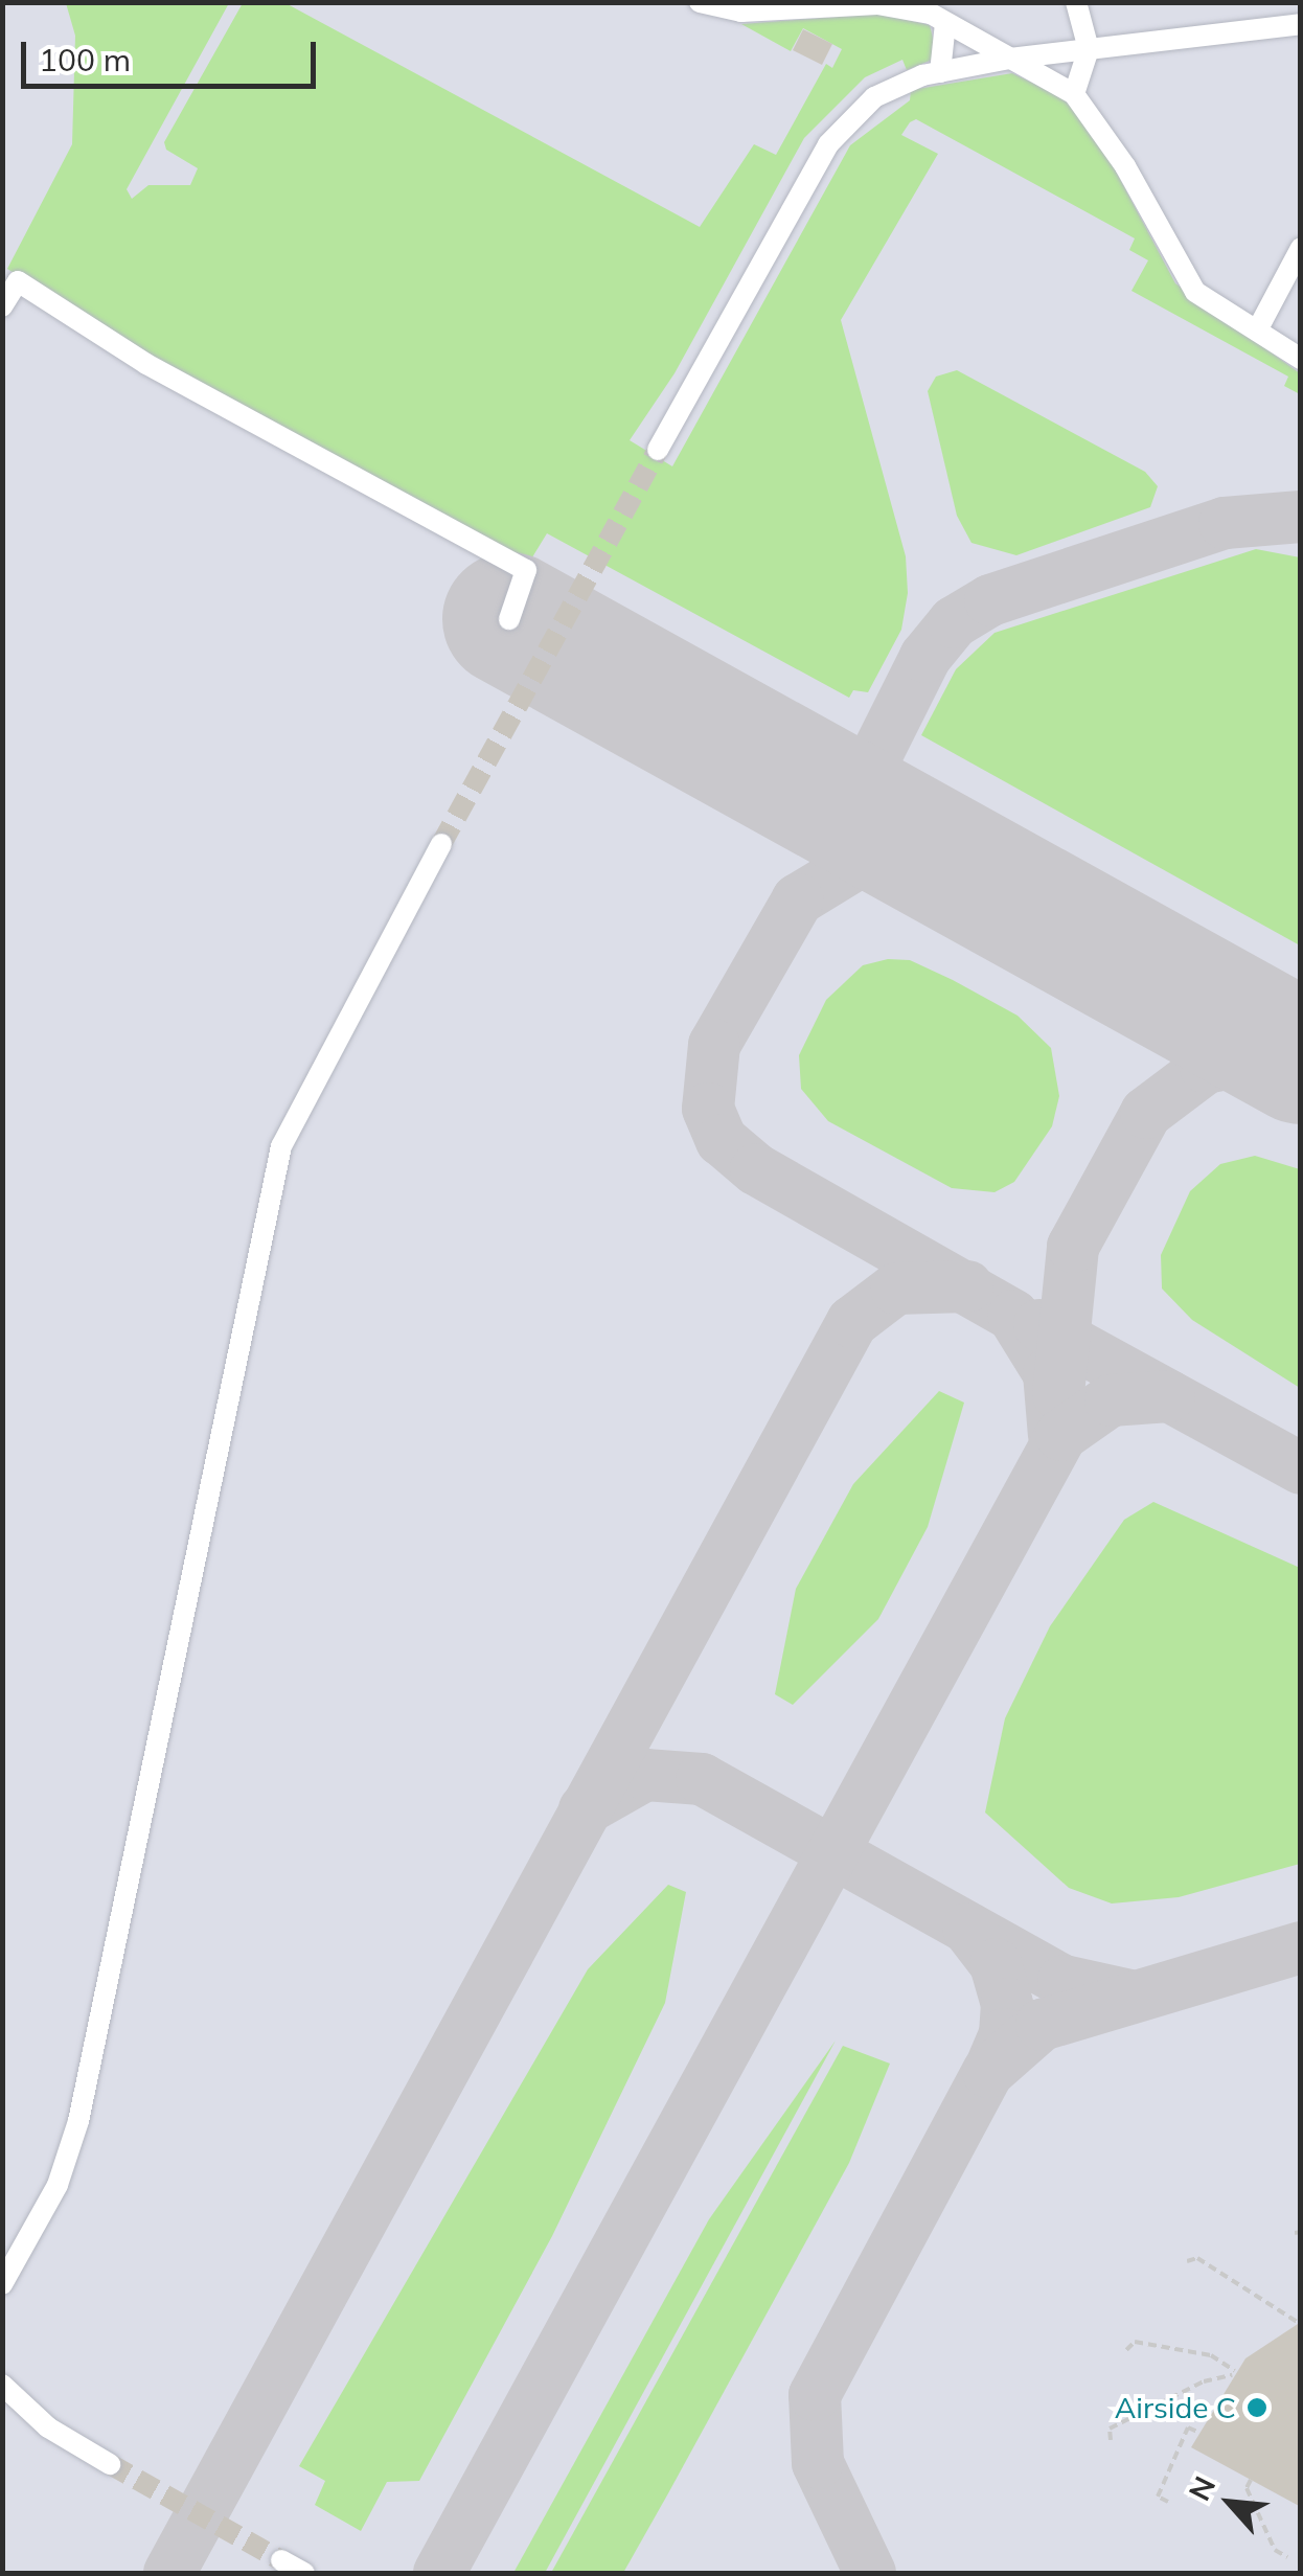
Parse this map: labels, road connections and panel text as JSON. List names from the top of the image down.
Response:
{
  "places": ["Airside C"],
  "scale_bar": "100 m",
  "north": "top left"
}
